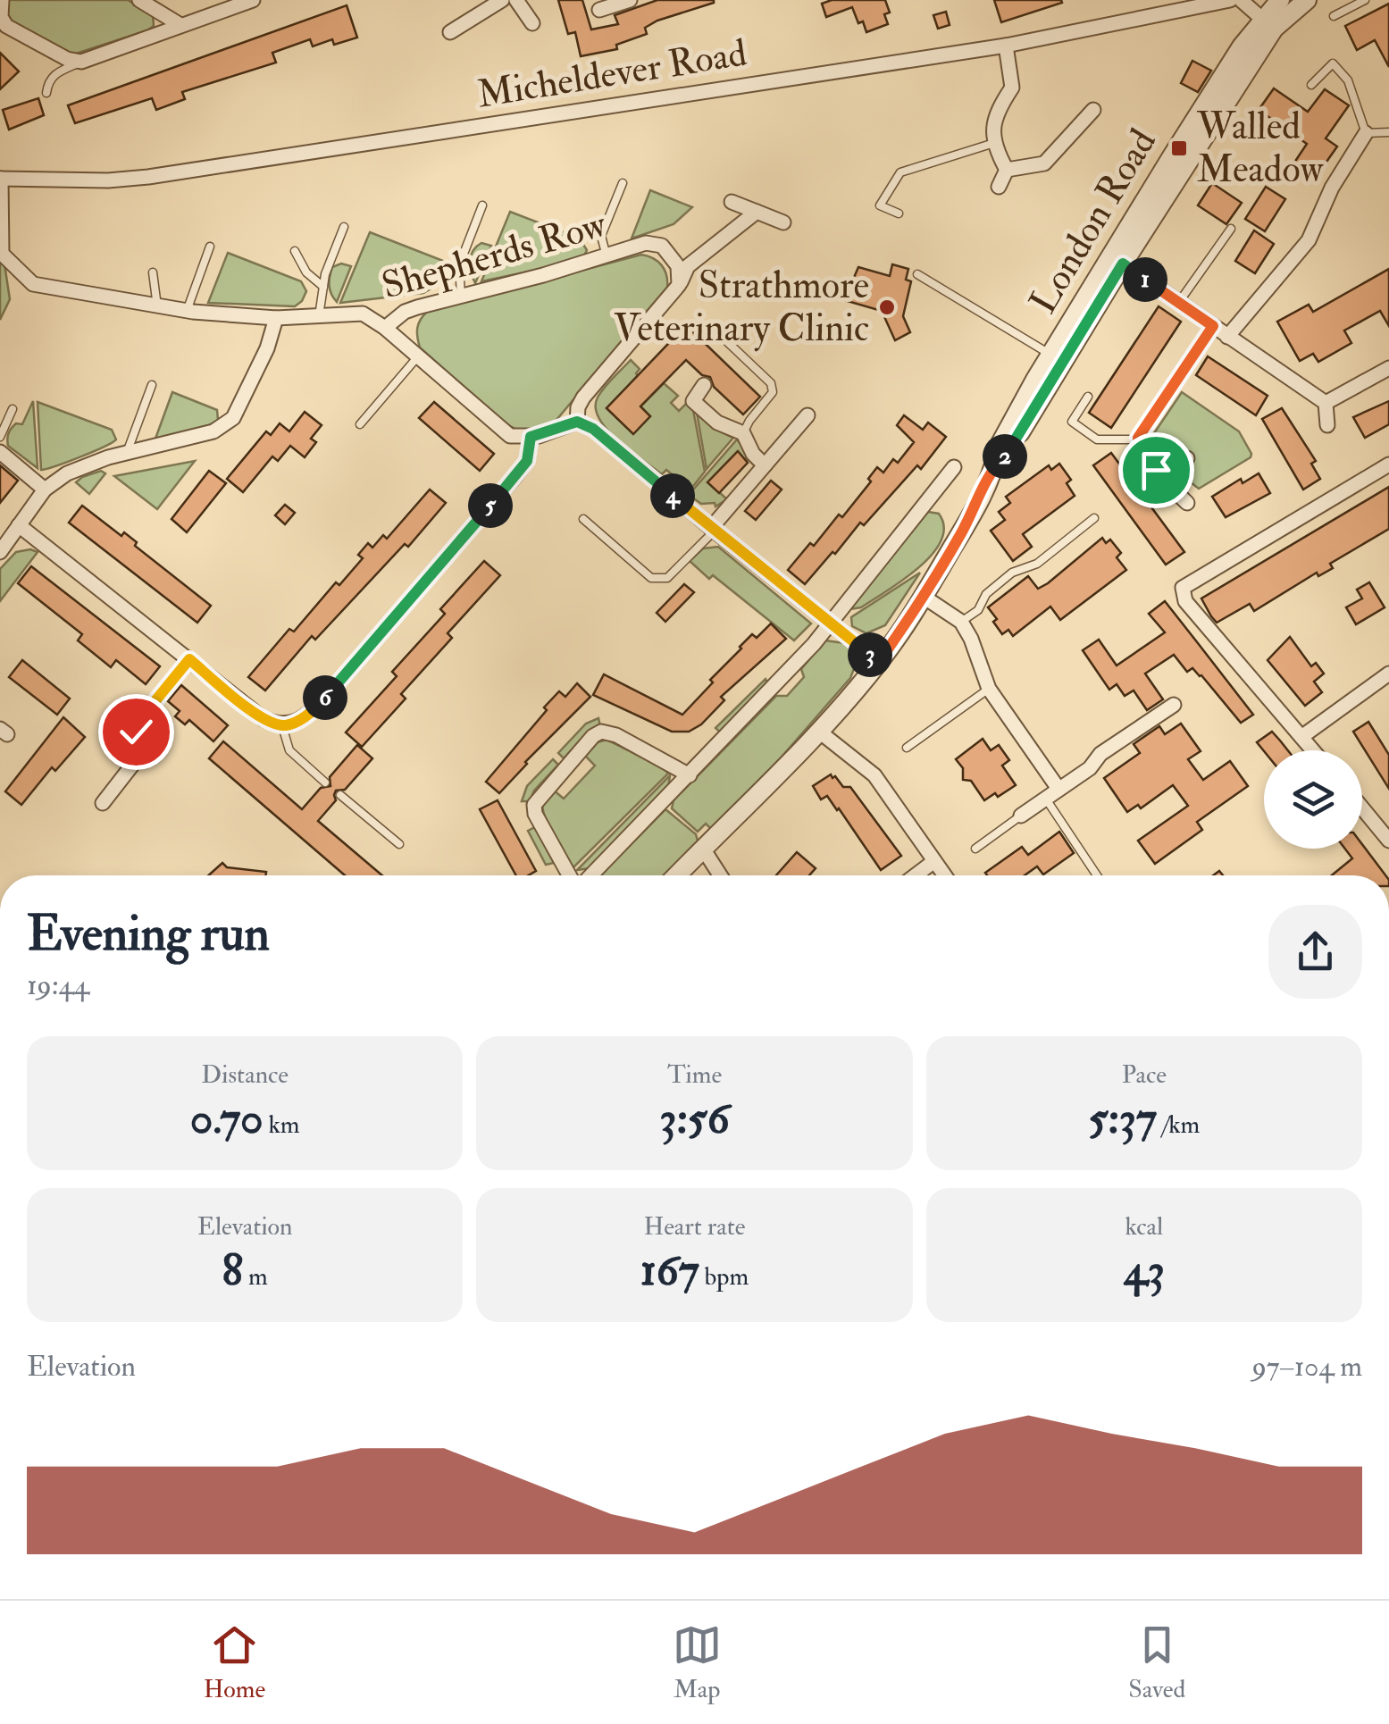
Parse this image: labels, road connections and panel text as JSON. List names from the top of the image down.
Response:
{
  "streets": {
    "street": ["Micheldever Road", "London Road", "Shepherds Row"]
  },
  "crossings": [
    ["Micheldever Road", "Shepherds Row"]
  ],
  "places": {
    "transit": ["Walled Meadow"],
    "other": ["Strathmore Veterinary Clinic"]
  },
  "page": {
    "pins": [
      "1",
      "2",
      "4",
      "5",
      "3",
      "6"
    ],
    "heading": ["Evening run", "19:44"],
    "stats": [
      ["Distance", "0.70 km"],
      ["Time", "3:56"],
      ["Pace", "5:37 /km"],
      ["Elevation", "8 m"],
      ["Heart rate", "167 bpm"],
      ["kcal", "43"]
    ],
    "chart": ["Elevation", "97–104 m"],
    "tabs": ["Home", "Map", "Saved"]
  }
}
